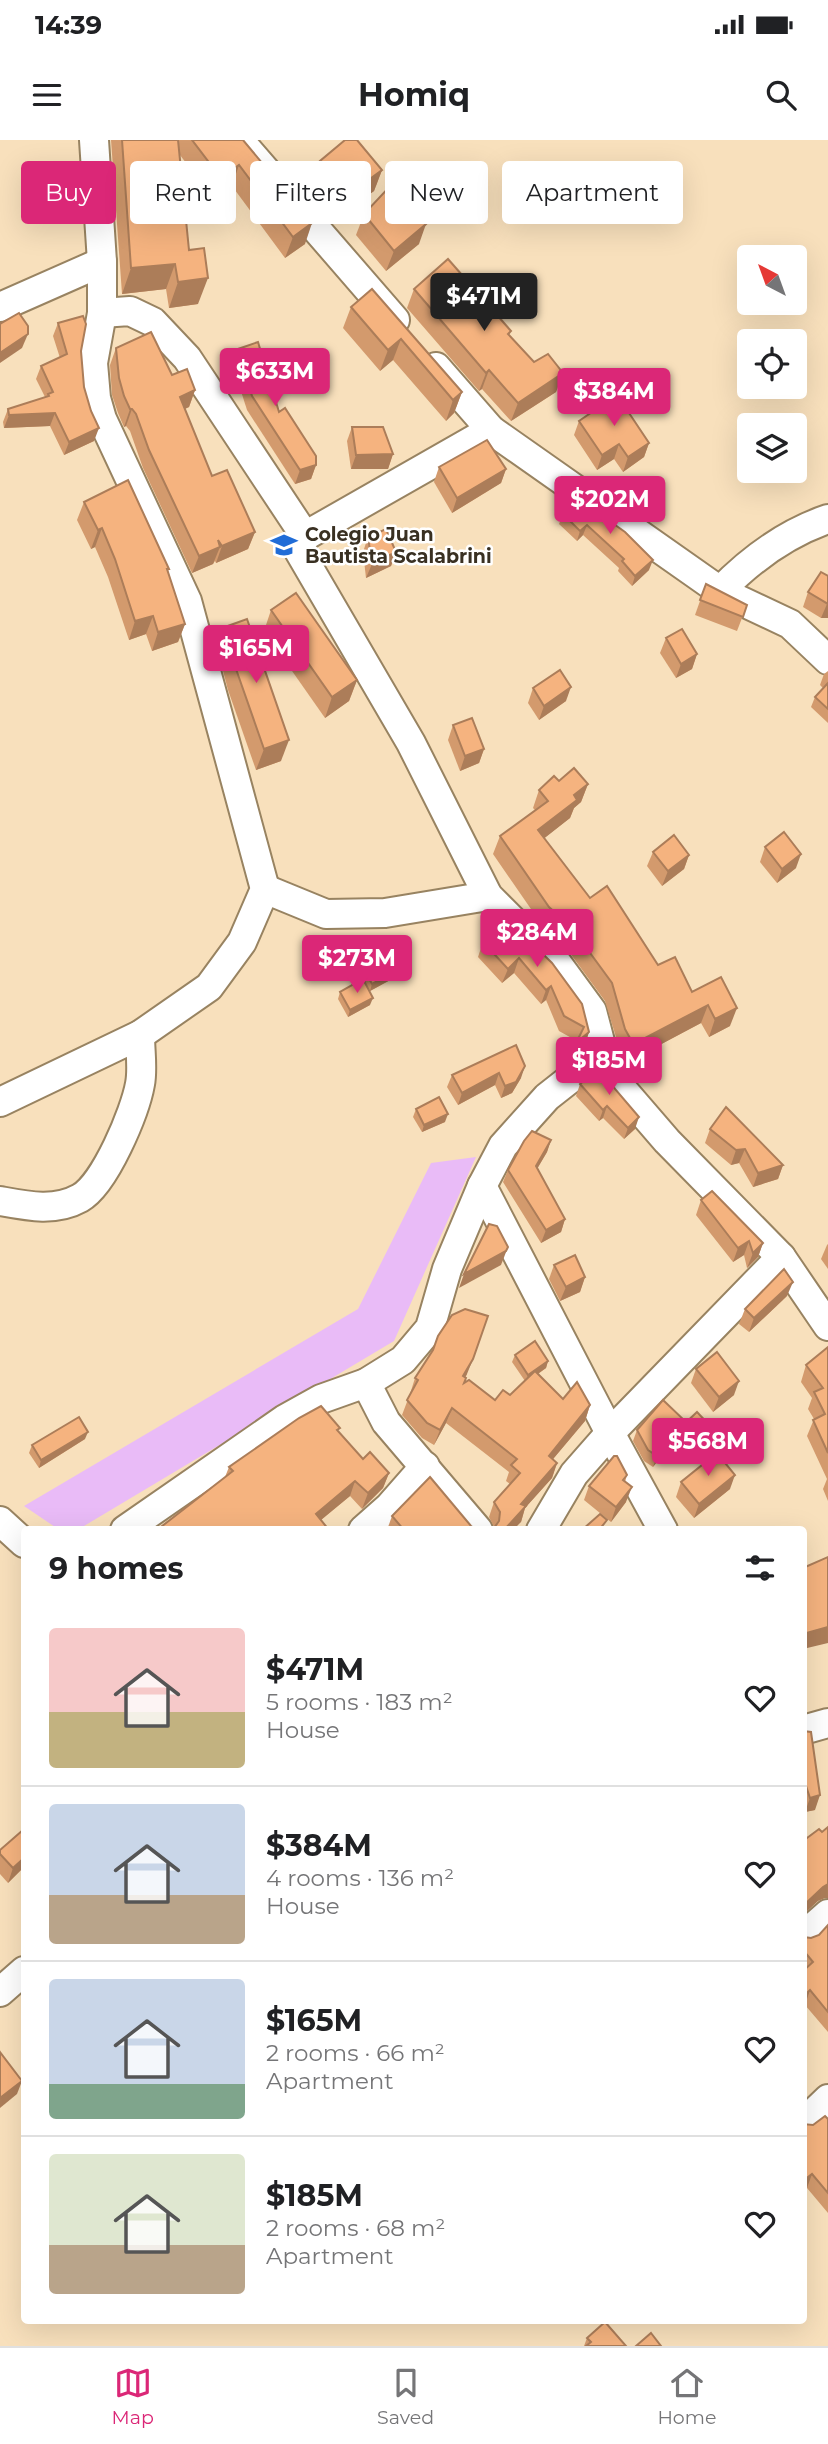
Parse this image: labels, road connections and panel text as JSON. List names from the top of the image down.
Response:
{
  "places": {
    "school or university": ["Colegio Juan Bautista Scalabrini"]
  },
  "north": "top left",
  "page": {
    "status": "14:39",
    "header": "Homiq",
    "chip": [
      "Buy",
      "Rent",
      "Filters",
      "New",
      "Apartment"
    ],
    "price": [
      "$471M",
      "$633M",
      "$384M",
      "$202M",
      "$165M",
      "$284M",
      "$273M",
      "$185M",
      "$568M"
    ],
    "heading": "9 homes",
    "list": [
      {
        "name": "$471M",
        "note": "5 rooms · 183 m² · House"
      },
      {
        "name": "$384M",
        "note": "4 rooms · 136 m² · House"
      },
      {
        "name": "$165M",
        "note": "2 rooms · 66 m² · Apartment"
      },
      {
        "name": "$185M",
        "note": "2 rooms · 68 m² · Apartment"
      }
    ],
    "tabs": ["Map", "Saved", "Home"]
  }
}
